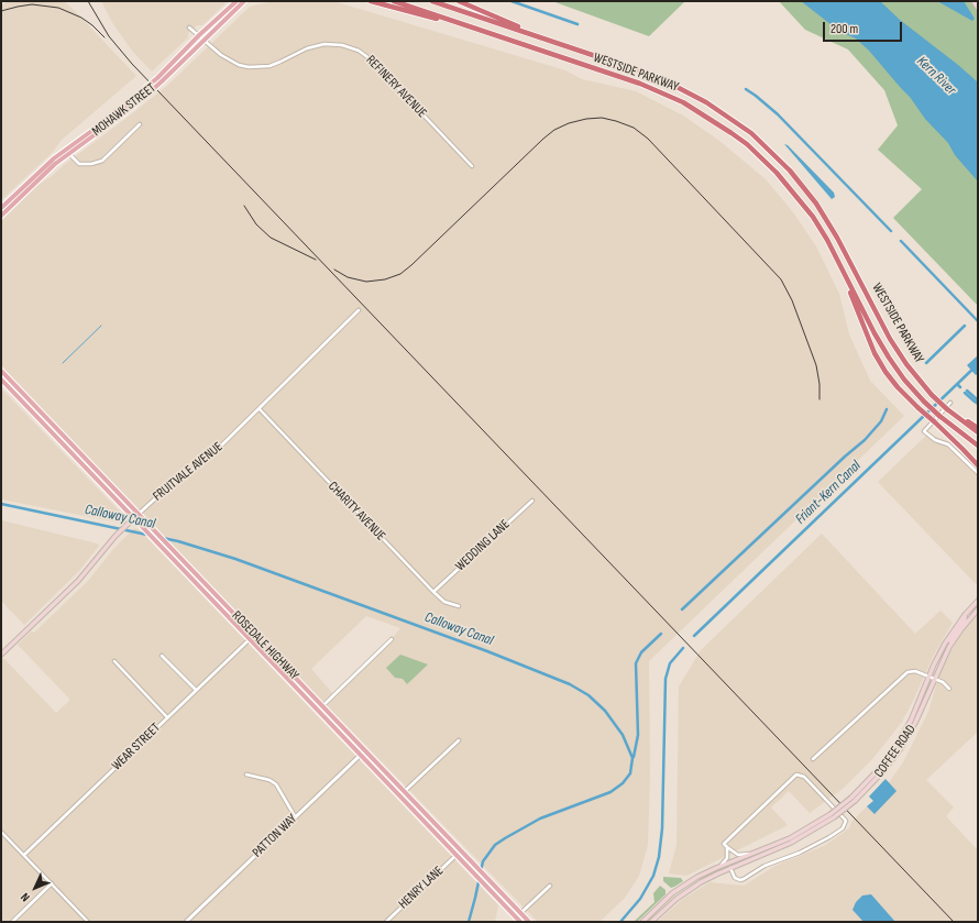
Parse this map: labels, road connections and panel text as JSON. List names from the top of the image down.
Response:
{
  "streets": {
    "highway": ["WESTSIDE PARKWAY"],
    "main road": [
      "MOHAWK STREET",
      "FRUITVALE AVENUE",
      "ROSEDALE HIGHWAY",
      "COFFEE ROAD"
    ],
    "street": [
      "REFINERY AVENUE",
      "CHARITY AVENUE",
      "WEDDING LANE",
      "WEAR STREET",
      "PATTON WAY",
      "HENRY LANE"
    ]
  },
  "crossings": [
    ["REFINERY AVENUE", "MOHAWK STREET"],
    ["FRUITVALE AVENUE", "CHARITY AVENUE"],
    ["FRUITVALE AVENUE", "ROSEDALE HIGHWAY"],
    ["CHARITY AVENUE", "WEDDING LANE"],
    ["ROSEDALE HIGHWAY", "WEAR STREET"],
    ["ROSEDALE HIGHWAY", "PATTON WAY"],
    ["ROSEDALE HIGHWAY", "HENRY LANE"]
  ],
  "water": ["Kern River", "Friant-Kern Canal", "Calloway Canal"],
  "scale_bar": "200 m",
  "north": "bottom left"
}
